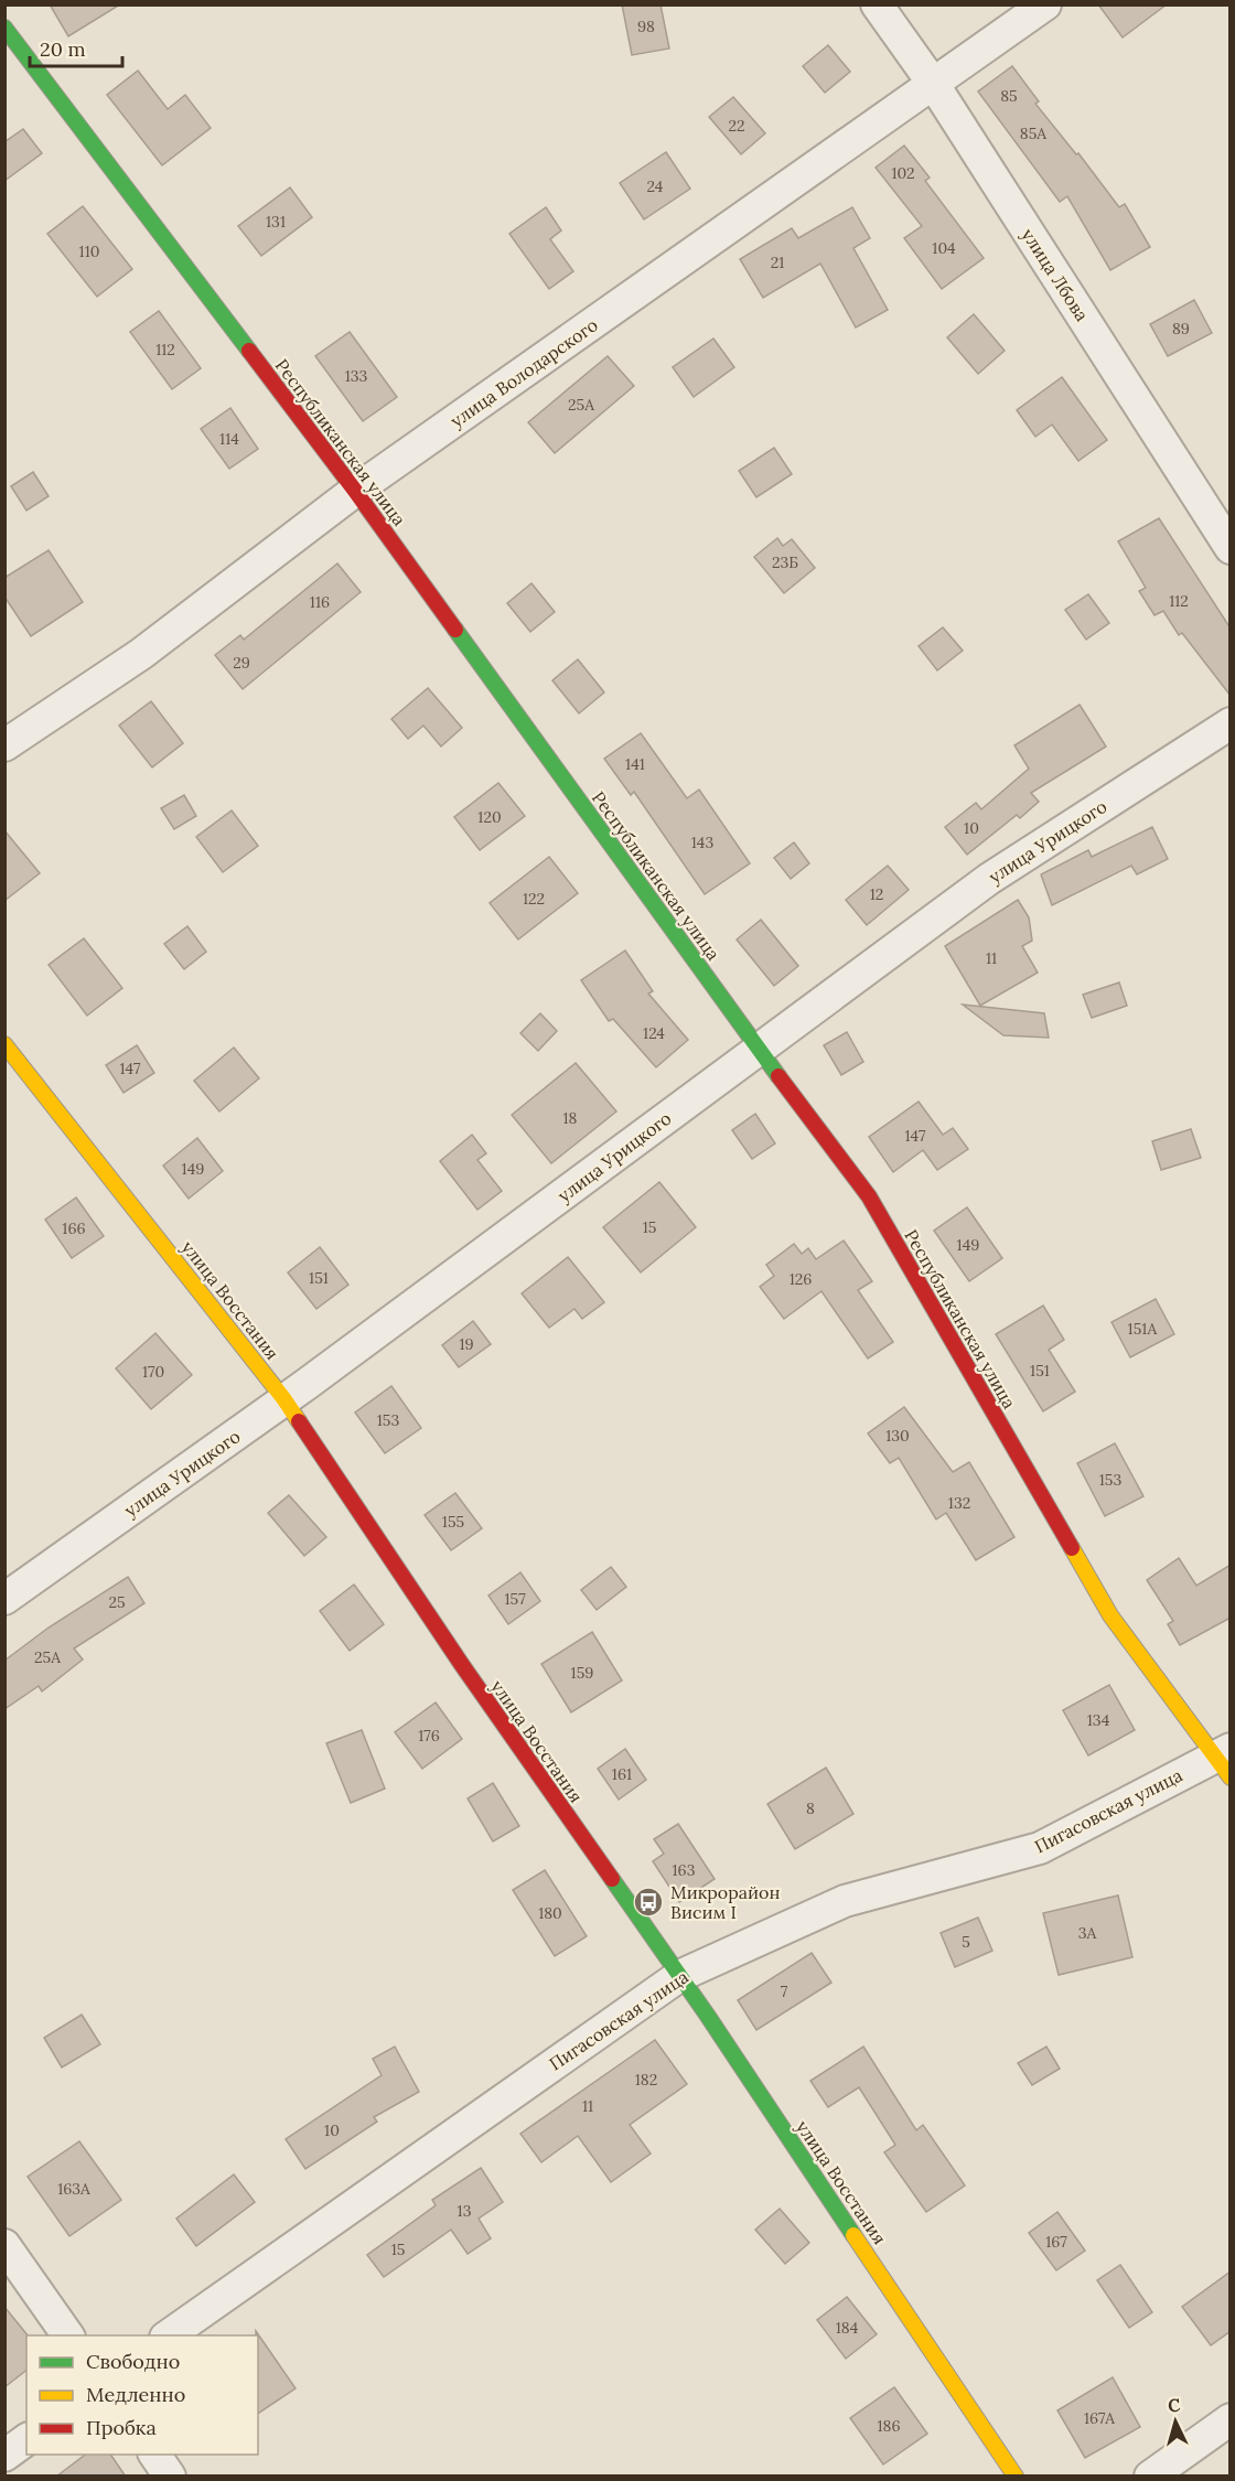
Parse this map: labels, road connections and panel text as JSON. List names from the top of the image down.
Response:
{
  "streets": {
    "street": [
      "улица Лбова",
      "улица Володарского",
      "Республиканская улица",
      "улица Урицкого",
      "улица Восстания",
      "Пигасовская улица"
    ]
  },
  "crossings": [
    ["улица Лбова", "улица Володарского"],
    ["улица Володарского", "Республиканская улица"],
    ["Республиканская улица", "улица Урицкого"],
    ["Республиканская улица", "Пигасовская улица"],
    ["улица Урицкого", "улица Восстания"],
    ["улица Восстания", "Пигасовская улица"]
  ],
  "places": {
    "bus stop": ["Микрорайон Висим I"]
  },
  "house_numbers": [
    "98",
    "85",
    "22",
    "85А",
    "102",
    "24",
    "131",
    "104",
    "110",
    "21",
    "89",
    "112",
    "133",
    "25А",
    "114",
    "23Б",
    "112",
    "116",
    "29",
    "141",
    "120",
    "10",
    "143",
    "12",
    "122",
    "11",
    "124",
    "147",
    "18",
    "147",
    "149",
    "15",
    "166",
    "149",
    "151",
    "126",
    "151А",
    "19",
    "151",
    "170",
    "153",
    "130",
    "153",
    "132",
    "155",
    "157",
    "25",
    "25А",
    "159",
    "134",
    "176",
    "161",
    "8",
    "163",
    "180",
    "3А",
    "5",
    "7",
    "182",
    "11",
    "10",
    "163А",
    "13",
    "167",
    "15",
    "184",
    "167А",
    "186"
  ],
  "legend": ["Свободно", "Медленно", "Пробка"],
  "scale_bar": "20 m",
  "north": "top"
}
